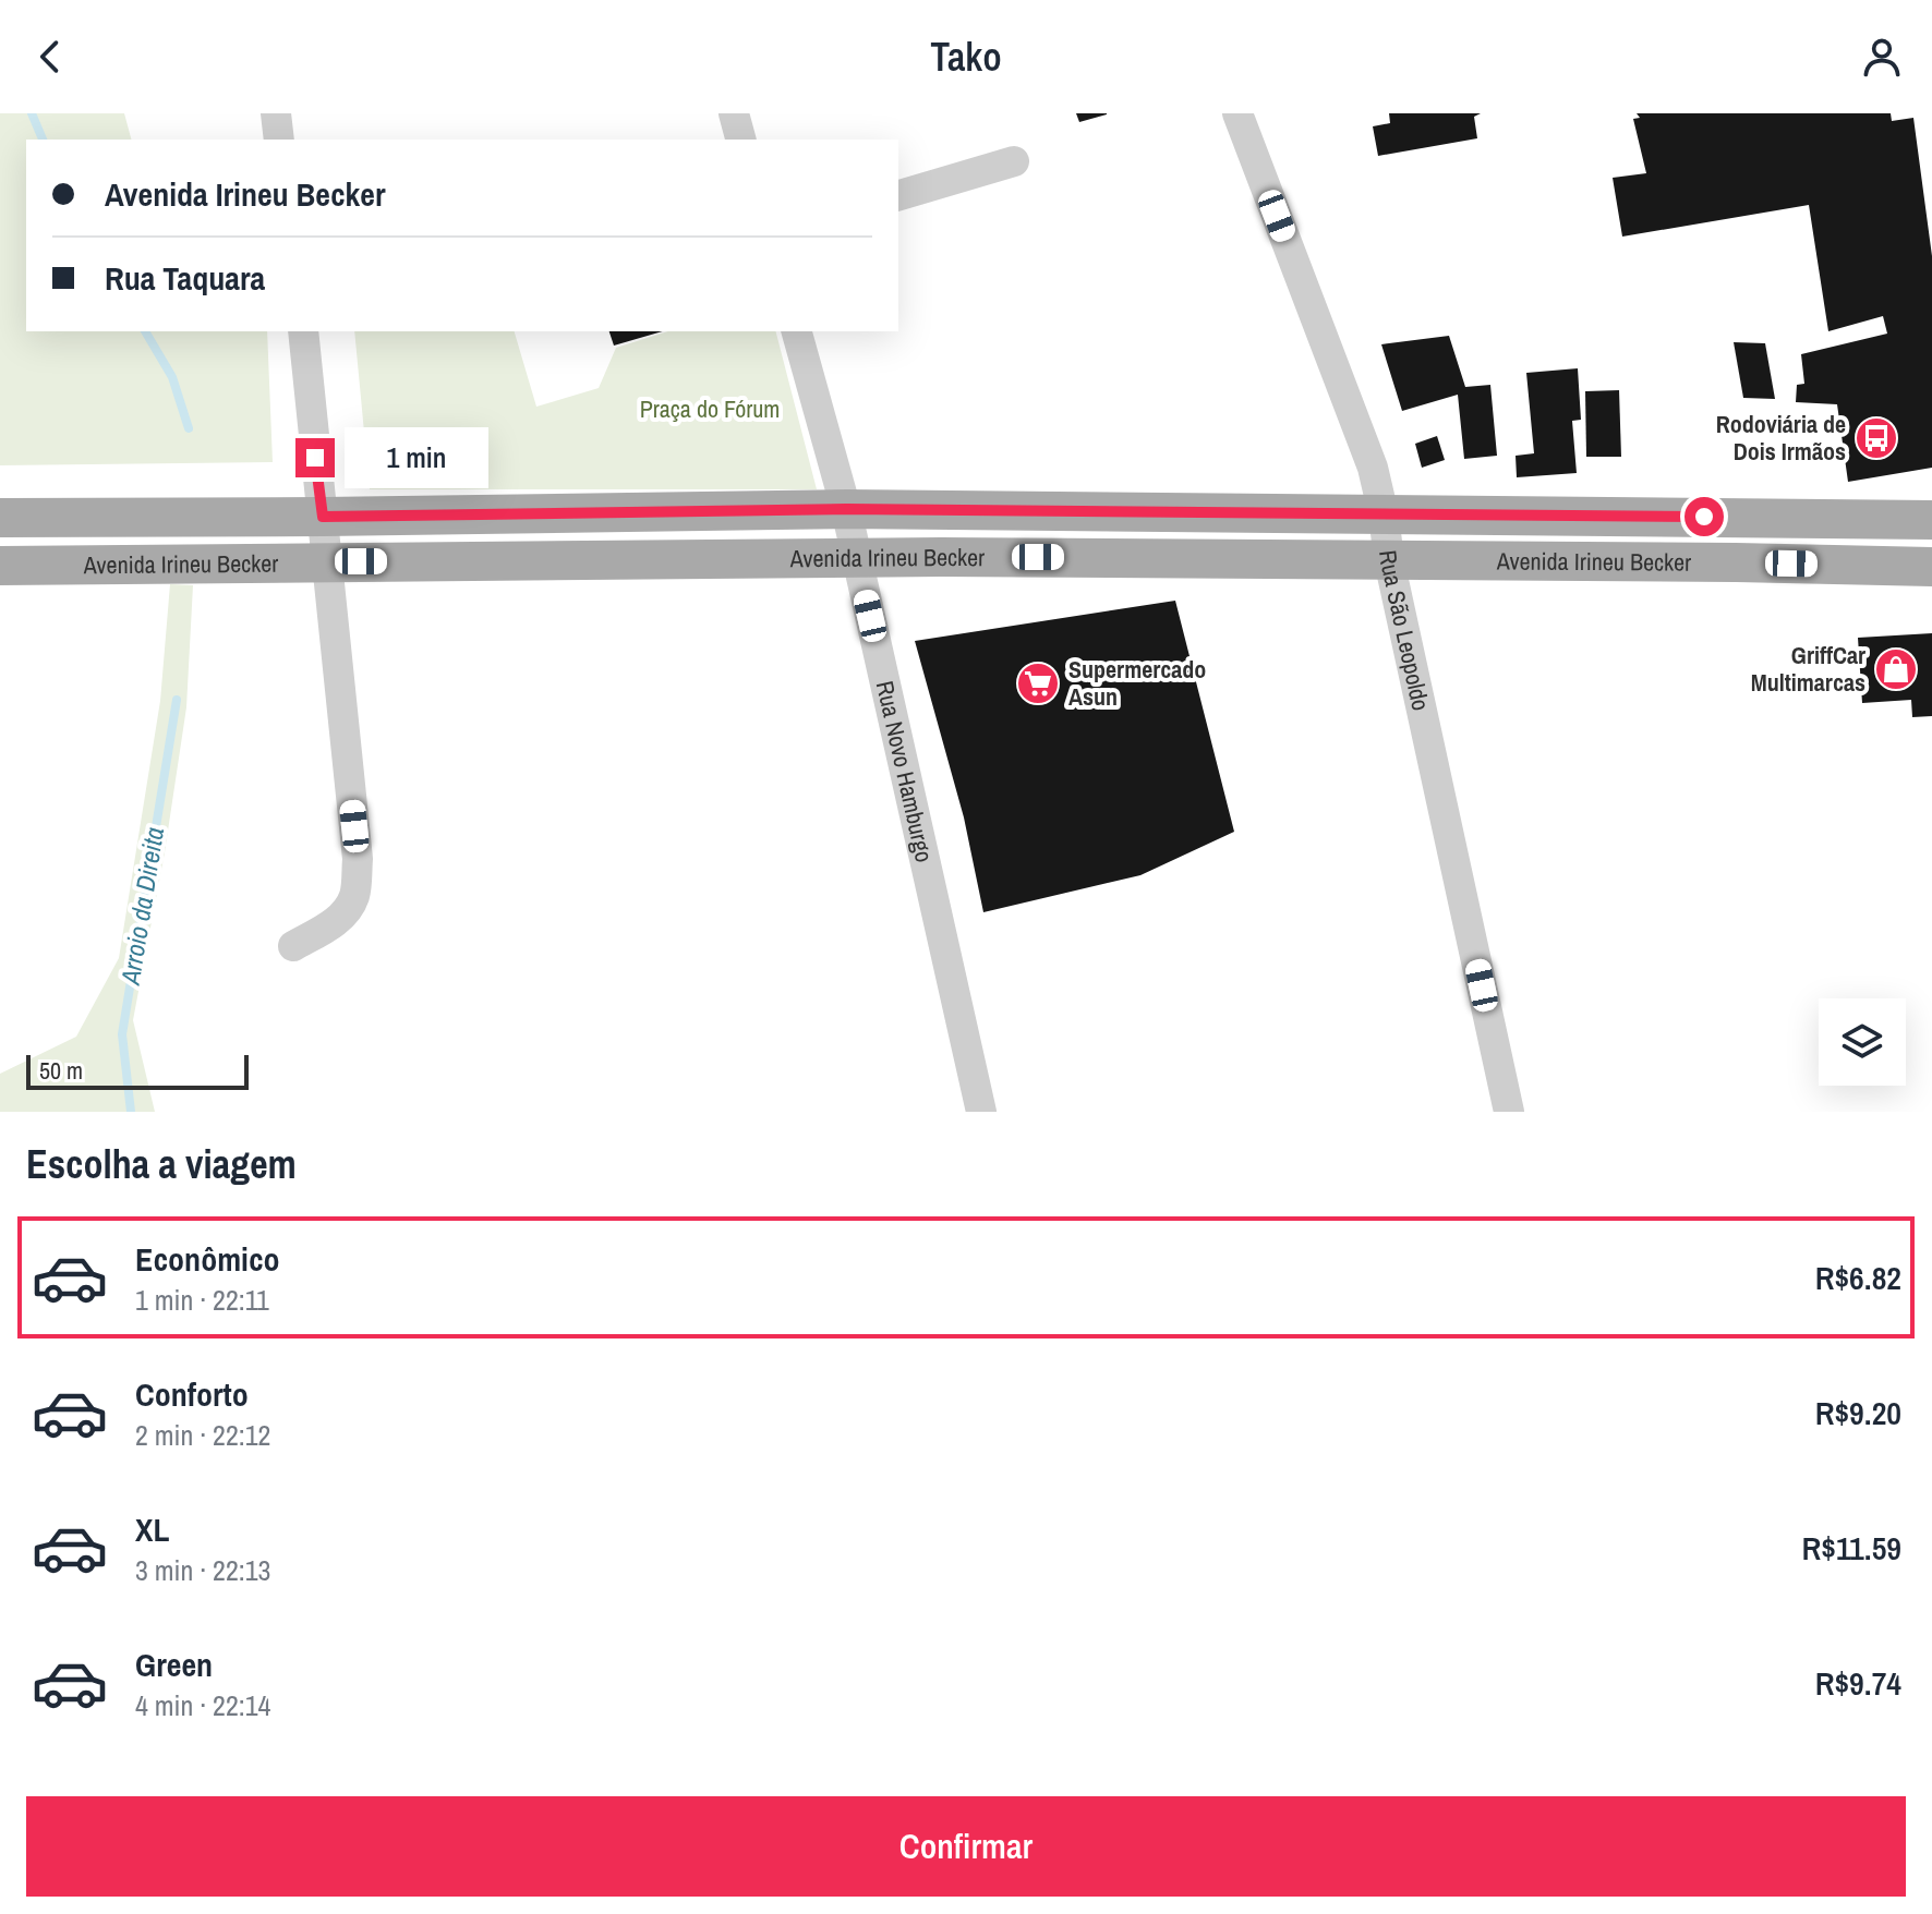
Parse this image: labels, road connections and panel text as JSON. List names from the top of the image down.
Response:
{
  "streets": {
    "main road": ["Avenida Irineu Becker"],
    "street": ["Rua São Leopoldo", "Rua Novo Hamburgo"]
  },
  "crossings": [
    ["Avenida Irineu Becker", "Rua São Leopoldo"],
    ["Avenida Irineu Becker", "Rua Novo Hamburgo"]
  ],
  "water": ["Arroio da Direita"],
  "parks": ["Praça do Fórum"],
  "places": {
    "bus stop": ["Rodoviária de Dois Irmãos"],
    "shop": ["GriffCar Multimarcas"],
    "supermarket": ["Supermercado Asun"]
  },
  "scale_bar": "50 m",
  "page": {
    "header": "Tako",
    "banner": ["Avenida Irineu Becker", "Rua Taquara"],
    "bubble": "1 min",
    "scale": "50 m",
    "heading": "Escolha a viagem",
    "list": [
      {
        "name": "Econômico",
        "note": "1 min · 22:11",
        "value": "R$6.82"
      },
      {
        "name": "Conforto",
        "note": "2 min · 22:12",
        "value": "R$9.20"
      },
      {
        "name": "XL",
        "note": "3 min · 22:13",
        "value": "R$11.59"
      },
      {
        "name": "Green",
        "note": "4 min · 22:14",
        "value": "R$9.74"
      }
    ],
    "buttons": "Confirmar"
  }
}
